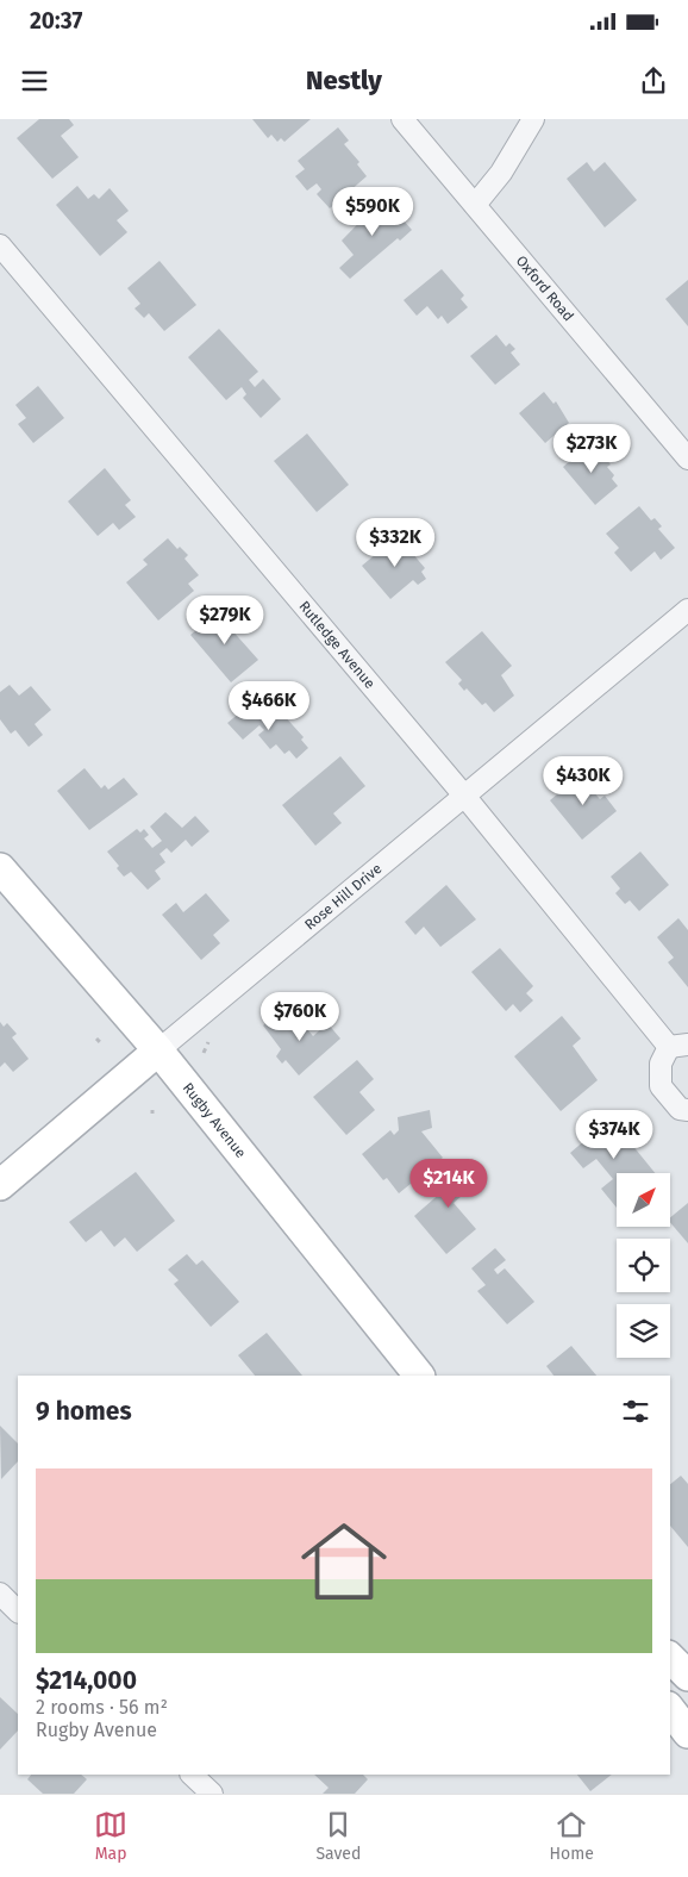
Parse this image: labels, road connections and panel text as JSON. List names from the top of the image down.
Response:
{
  "streets": {
    "street": [
      "Oxford Road",
      "Rutledge Avenue",
      "Rose Hill Drive",
      "Rugby Avenue"
    ]
  },
  "crossings": [
    ["Rutledge Avenue", "Rose Hill Drive"],
    ["Rose Hill Drive", "Rugby Avenue"]
  ],
  "north": "top right",
  "page": {
    "status": "20:37",
    "header": "Nestly",
    "price": [
      "$590K",
      "$273K",
      "$332K",
      "$279K",
      "$466K",
      "$430K",
      "$760K",
      "$374K",
      "$214K"
    ],
    "heading": "9 homes",
    "list": [
      {
        "name": "$214,000",
        "note": "2 rooms · 56 m² · Rugby Avenue"
      }
    ],
    "tabs": ["Map", "Saved", "Home"]
  }
}
